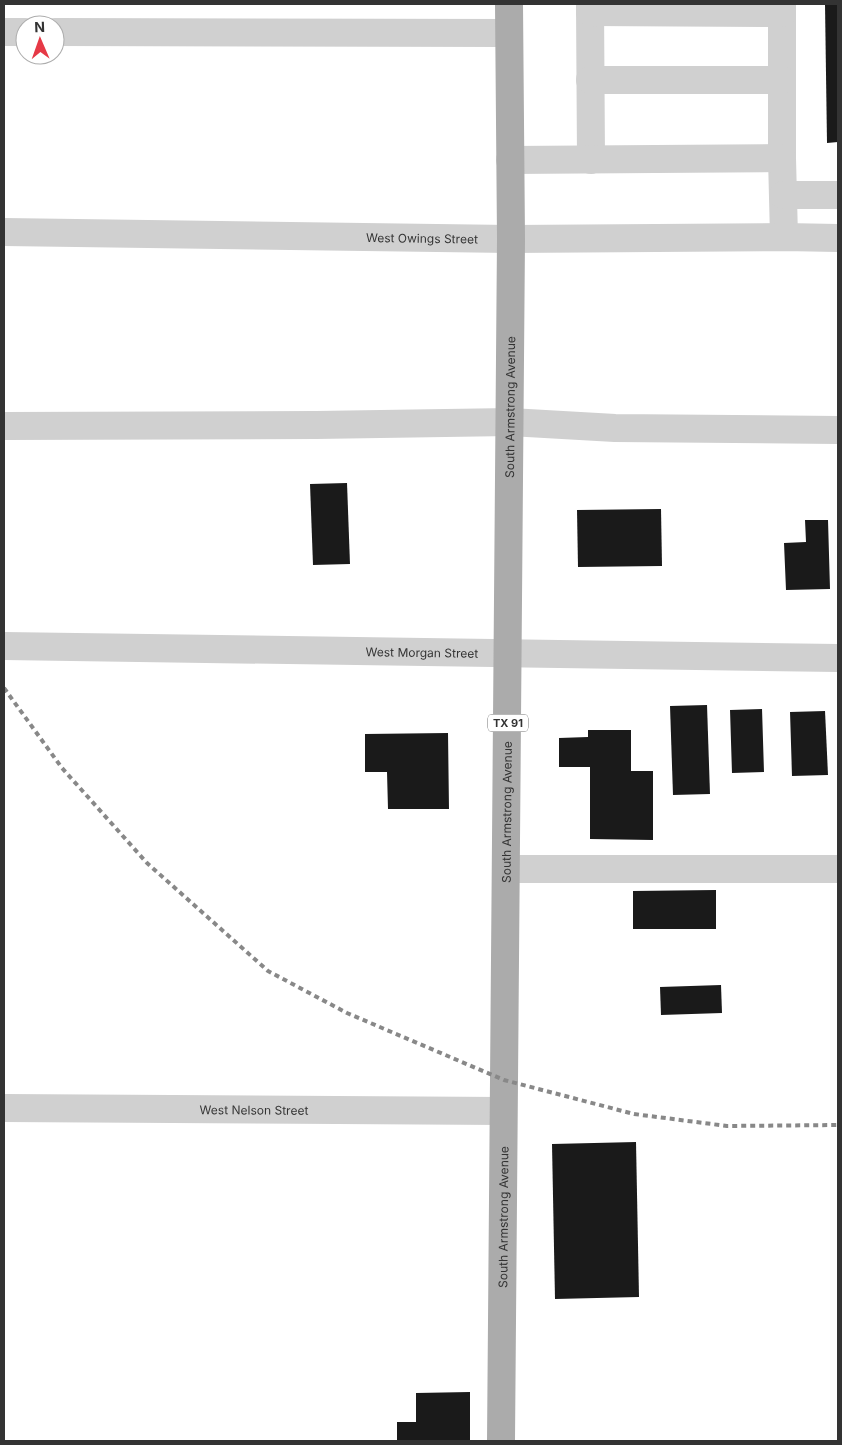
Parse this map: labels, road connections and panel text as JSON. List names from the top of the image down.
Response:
{
  "streets": {
    "main road": ["South Armstrong Avenue", "TX 91"],
    "street": ["West Owings Street", "West Morgan Street", "West Nelson Street"]
  },
  "crossings": [
    ["West Owings Street", "South Armstrong Avenue"],
    ["South Armstrong Avenue", "West Morgan Street"],
    ["South Armstrong Avenue", "West Nelson Street"]
  ],
  "north": "top"
}
